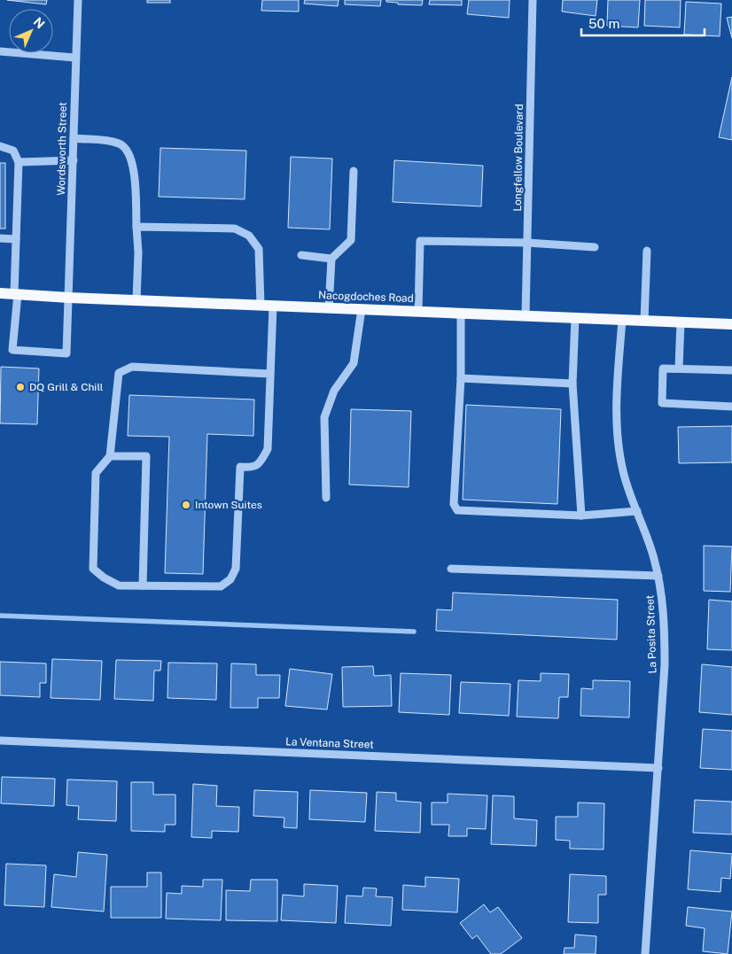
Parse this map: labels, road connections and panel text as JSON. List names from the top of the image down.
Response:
{
  "streets": {
    "main road": ["Nacogdoches Road"],
    "street": [
      "Wordsworth Street",
      "Longfellow Boulevard",
      "La Posita Street",
      "La Ventana Street"
    ]
  },
  "crossings": [
    ["Wordsworth Street", "Nacogdoches Road"],
    ["Longfellow Boulevard", "Nacogdoches Road"],
    ["Nacogdoches Road", "La Posita Street"],
    ["La Posita Street", "La Ventana Street"]
  ],
  "places": ["DQ Grill & Chill", "Intown Suites"],
  "scale_bar": "50 m",
  "north": "top right"
}
